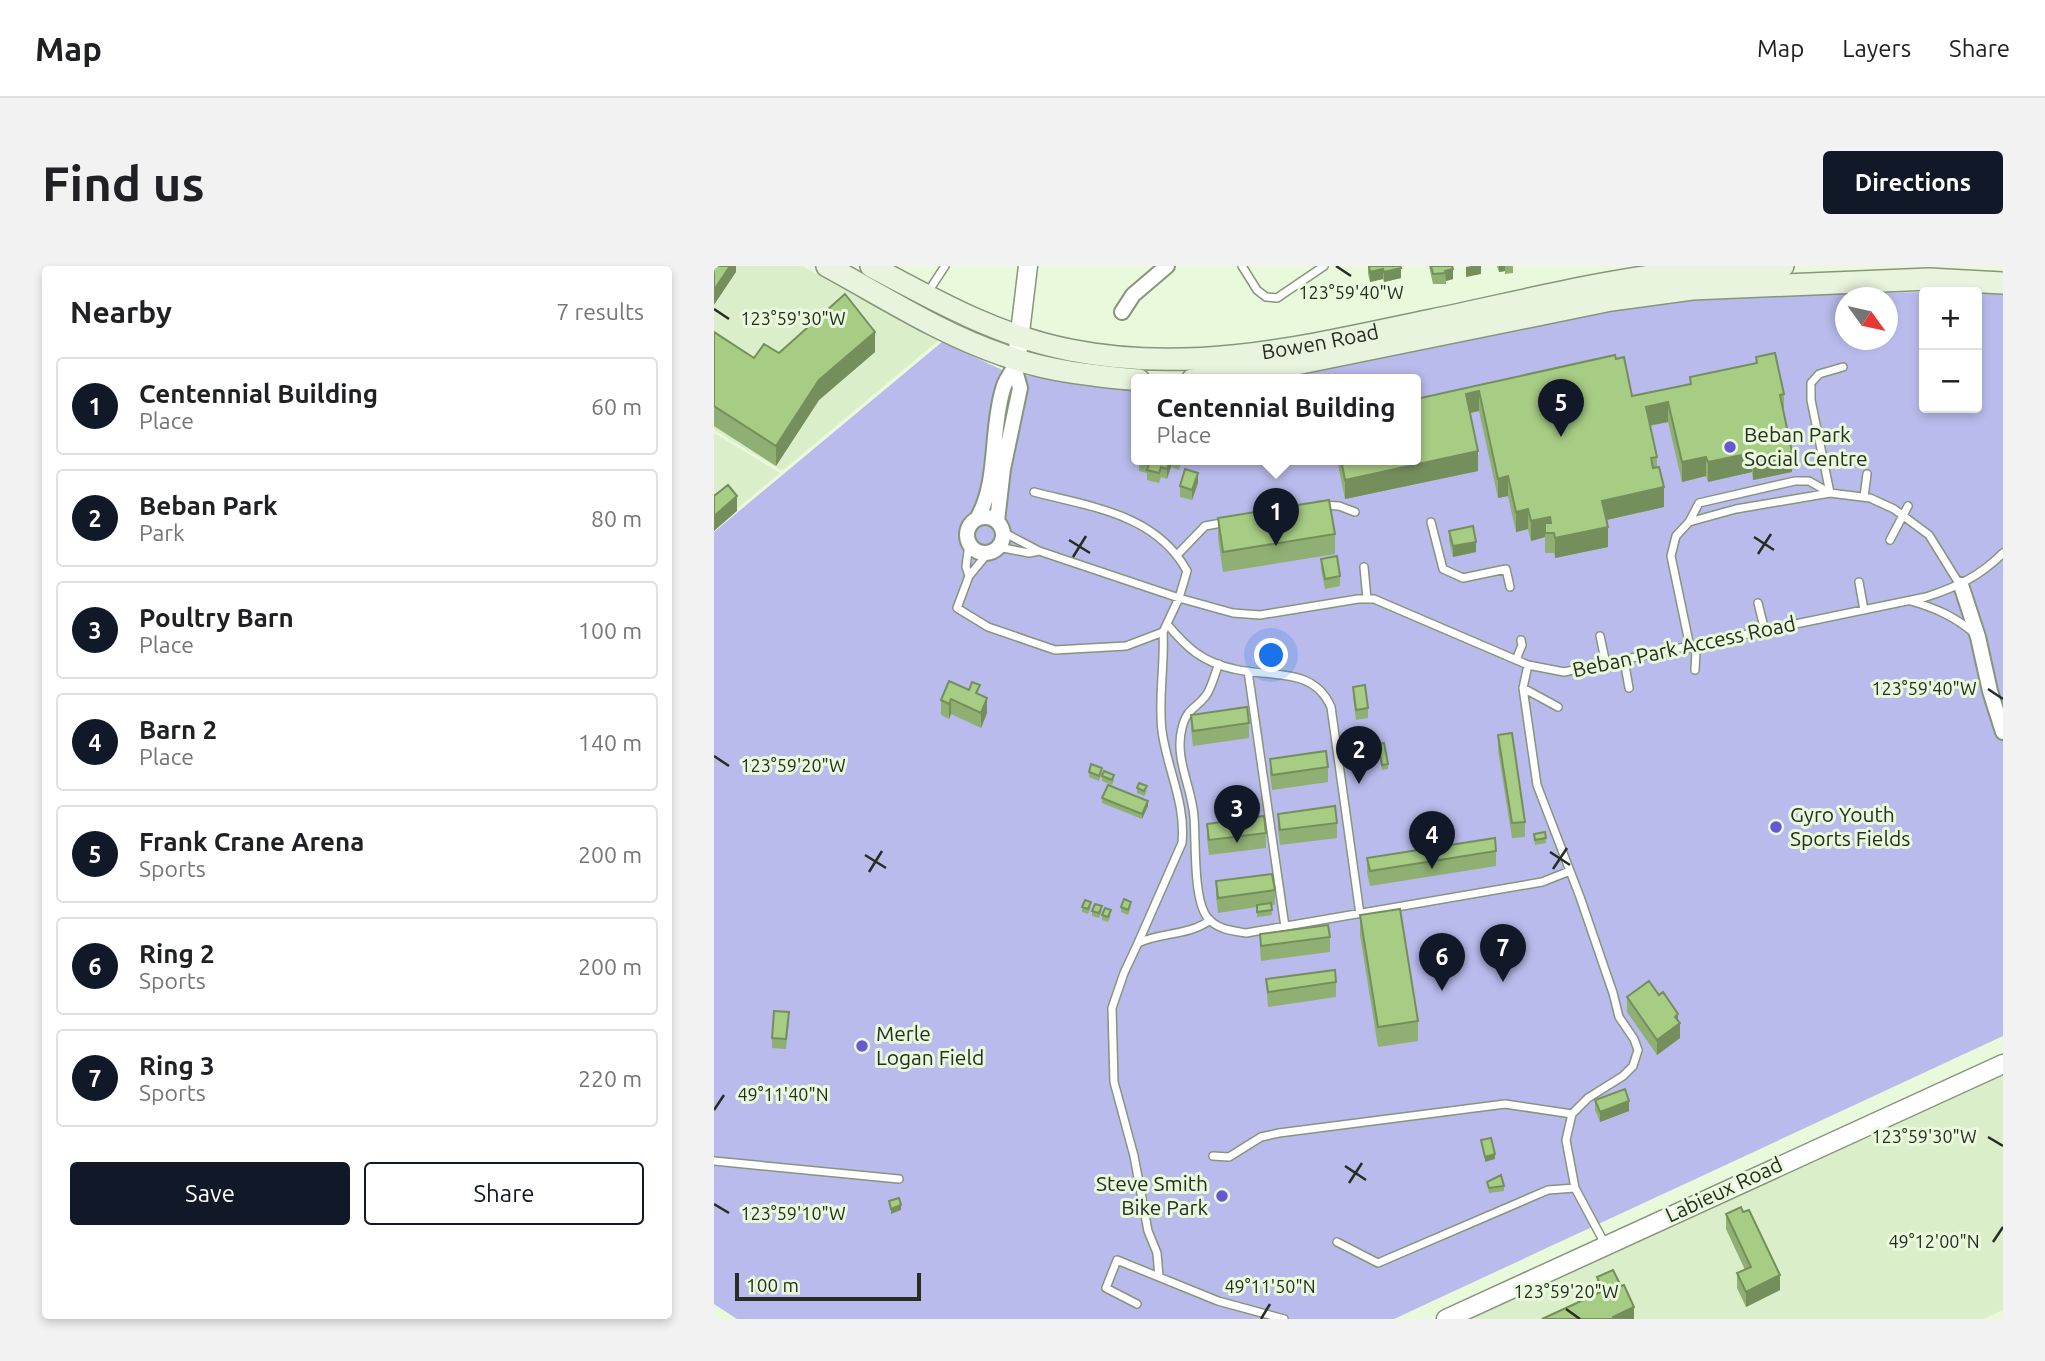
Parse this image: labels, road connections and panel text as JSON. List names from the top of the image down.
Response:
{
  "streets": {
    "main road": ["Bowen Road"],
    "street": ["Labieux Road"],
    "lane": ["Beban Park Access Road"]
  },
  "places": [
    "Beban Park Social Centre",
    "Gyro Youth Sports Fields",
    "Merle Logan Field",
    "Steve Smith Bike Park"
  ],
  "scale_bar": "100 m",
  "north": "bottom right",
  "page": {
    "header": "Map",
    "nav": ["Map", "Layers", "Share"],
    "buttons": [
      "Directions",
      ["Save", "Share"]
    ],
    "title": "Find us",
    "heading": ["Nearby", "7 results"],
    "map_buttons": ["+", "−"],
    "list": [
      {
        "mark": "1",
        "name": "Centennial Building",
        "note": "Place",
        "value": "60 m"
      },
      {
        "mark": "2",
        "name": "Beban Park",
        "note": "Park",
        "value": "80 m"
      },
      {
        "mark": "3",
        "name": "Poultry Barn",
        "note": "Place",
        "value": "100 m"
      },
      {
        "mark": "4",
        "name": "Barn 2",
        "note": "Place",
        "value": "140 m"
      },
      {
        "mark": "5",
        "name": "Frank Crane Arena",
        "note": "Sports",
        "value": "200 m"
      },
      {
        "mark": "6",
        "name": "Ring 2",
        "note": "Sports",
        "value": "200 m"
      },
      {
        "mark": "7",
        "name": "Ring 3",
        "note": "Sports",
        "value": "220 m"
      }
    ],
    "popup": ["Centennial Building", "Place"],
    "pins": [
      "5",
      "1",
      "2",
      "3",
      "4",
      "7",
      "6"
    ],
    "scale": "100 m"
  },
  "coordinates": [
    "123°59'40\"W",
    "123°59'30\"W",
    "123°59'20\"W",
    "49°11'40\"N",
    "123°59'10\"W",
    "49°12'00\"N",
    "49°11'50\"N"
  ]
}
